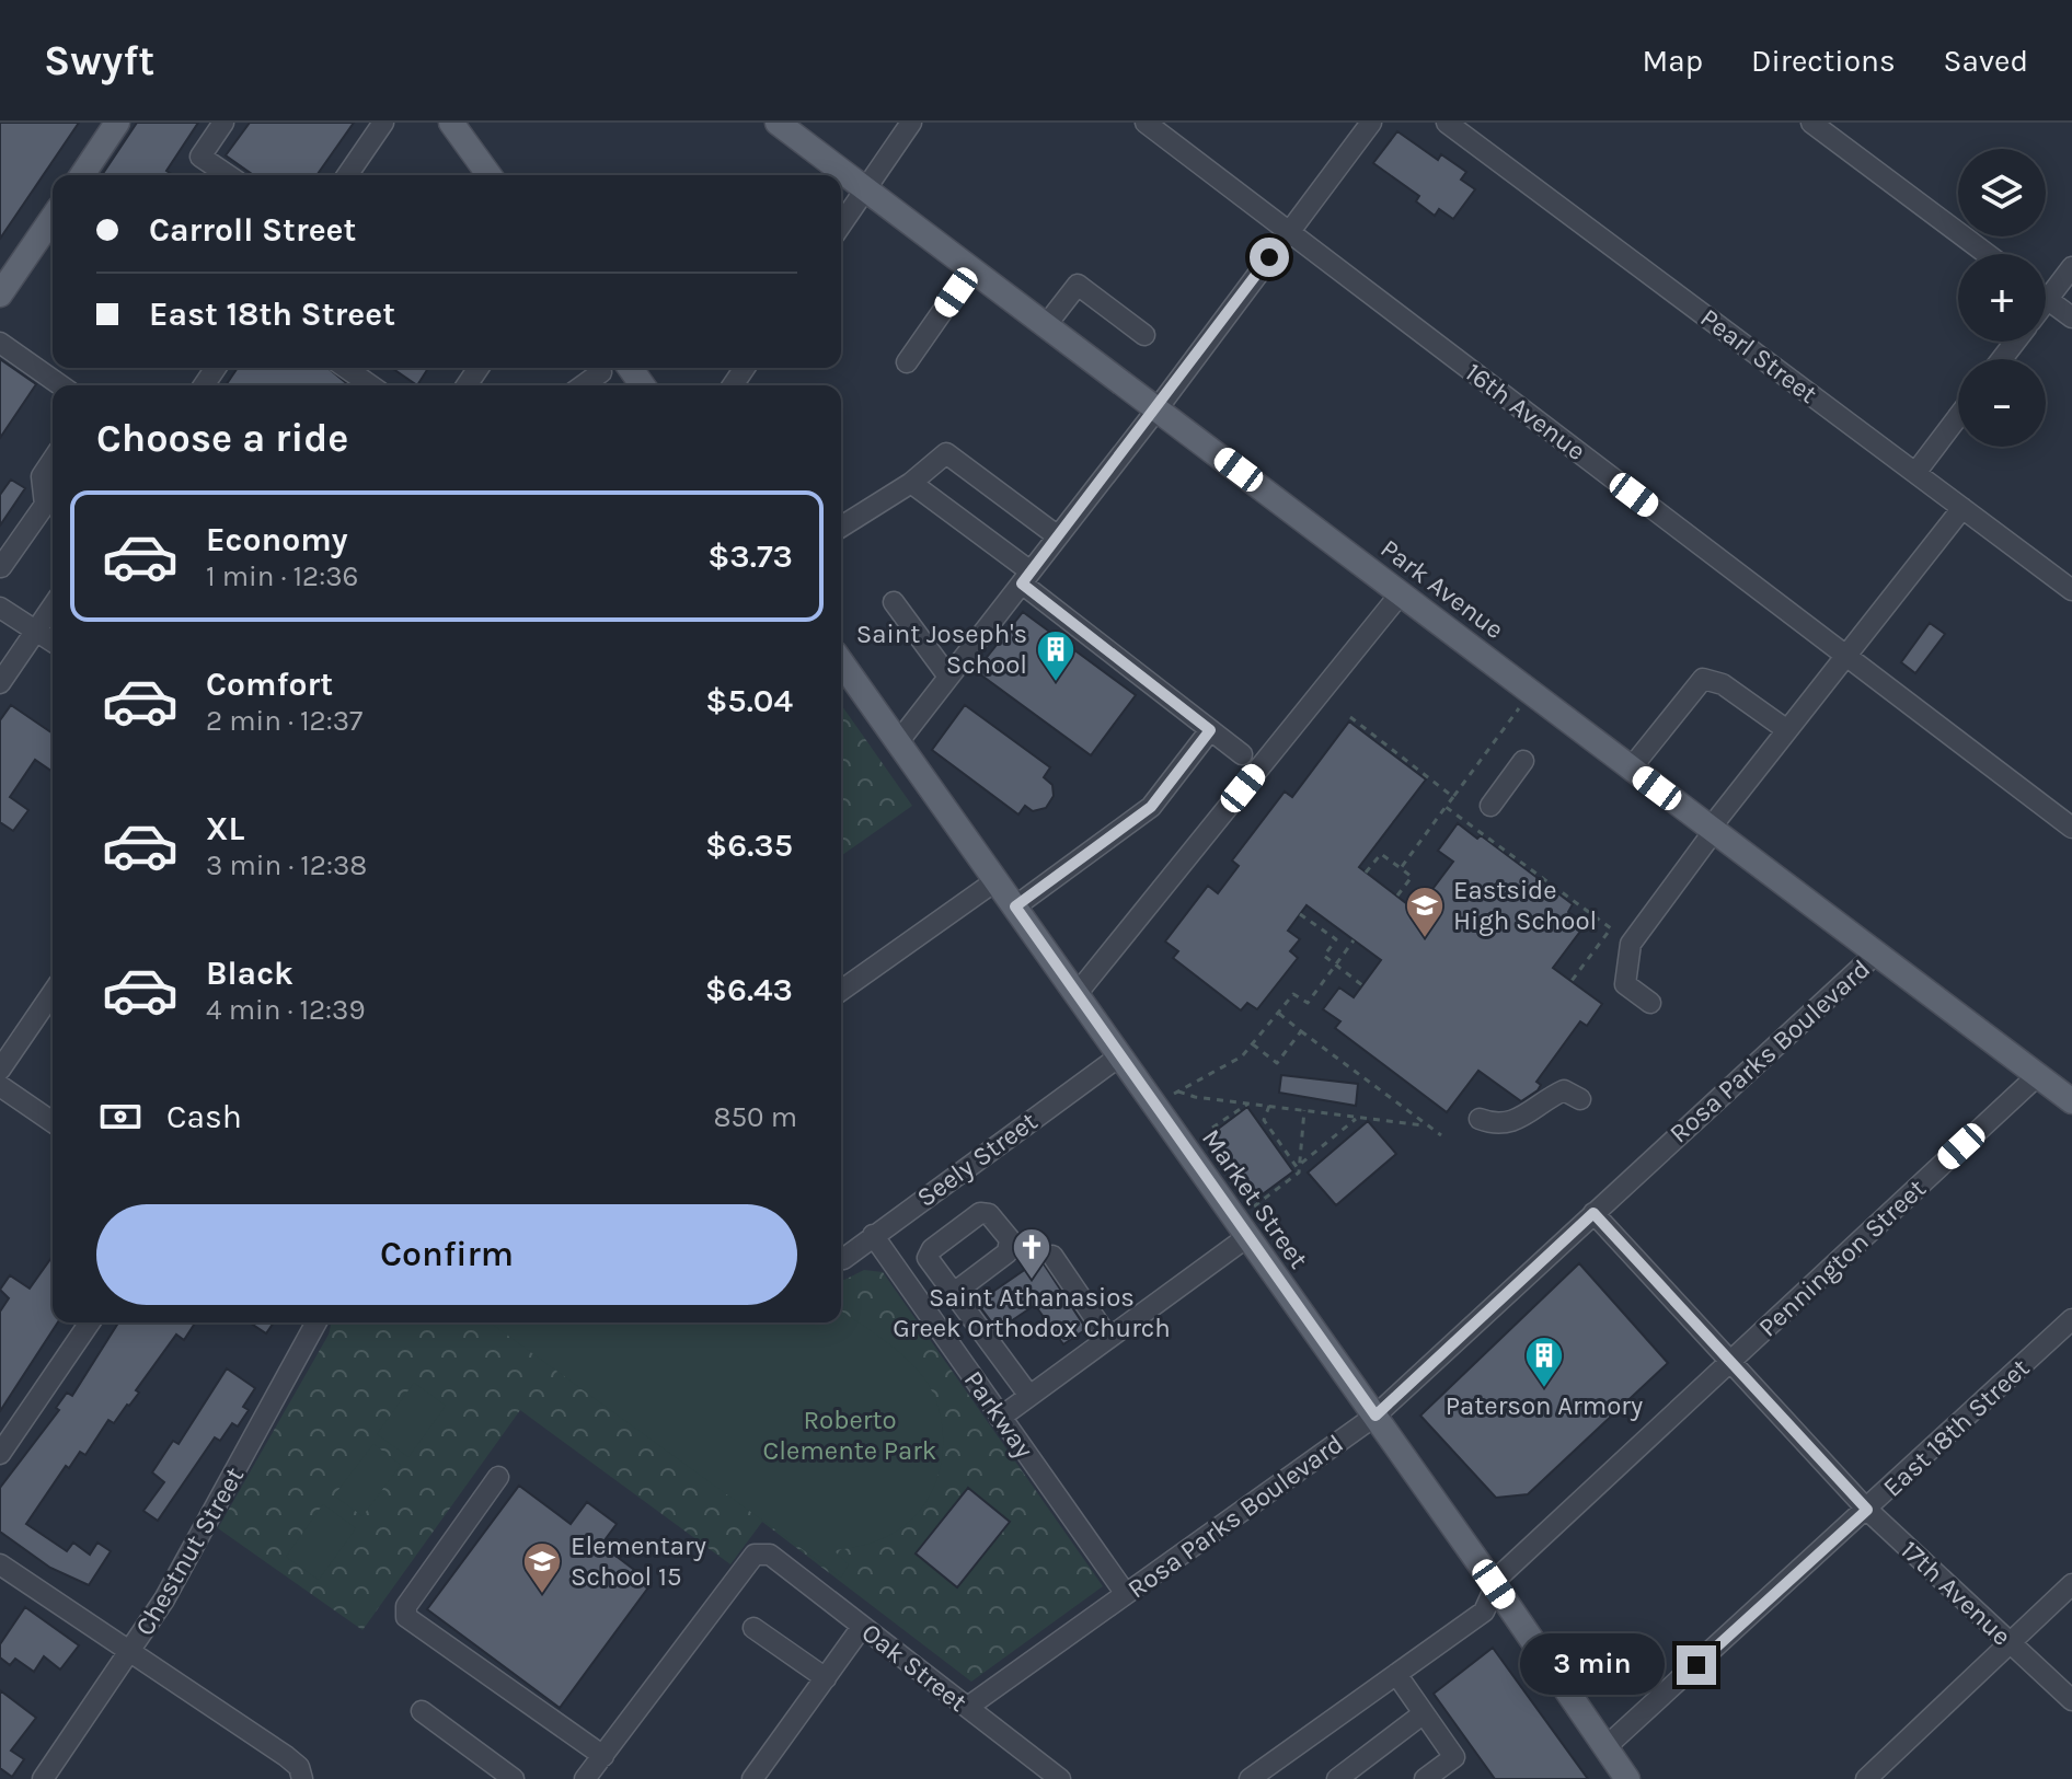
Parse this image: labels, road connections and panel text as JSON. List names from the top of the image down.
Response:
{
  "streets": {
    "main road": ["Park Avenue", "Market Street"],
    "street": [
      "Pearl Street",
      "16th Avenue",
      "Rosa Parks Boulevard",
      "Seely Street",
      "Pennington Street",
      "Parkway",
      "East 18th Street",
      "Chestnut Street",
      "17th Avenue",
      "Oak Street"
    ]
  },
  "crossings": [
    ["Park Avenue", "Rosa Parks Boulevard"],
    ["Park Avenue", "Pennington Street"],
    ["Rosa Parks Boulevard", "Market Street"],
    ["Rosa Parks Boulevard", "Parkway"],
    ["Rosa Parks Boulevard", "17th Avenue"],
    ["Rosa Parks Boulevard", "Oak Street"],
    ["Seely Street", "Market Street"],
    ["Seely Street", "Parkway"],
    ["Market Street", "Pennington Street"],
    ["Market Street", "East 18th Street"],
    ["Pennington Street", "17th Avenue"],
    ["East 18th Street", "17th Avenue"]
  ],
  "parks": ["Roberto Clemente Park"],
  "places": {
    "building": ["Saint Joseph's School", "Paterson Armory"],
    "school or university": ["Eastside High School", "Elementary School 15"],
    "church": ["Saint Athanasios Greek Orthodox Church"]
  },
  "page": {
    "header": "Swyft",
    "nav": ["Map", "Directions", "Saved"],
    "map_buttons": ["+", "−"],
    "banner": ["Carroll Street", "East 18th Street"],
    "heading": "Choose a ride",
    "list": [
      {
        "name": "Economy",
        "note": "1 min · 12:36",
        "value": "$3.73"
      },
      {
        "name": "Comfort",
        "note": "2 min · 12:37",
        "value": "$5.04"
      },
      {
        "name": "XL",
        "note": "3 min · 12:38",
        "value": "$6.35"
      },
      {
        "name": "Black",
        "note": "4 min · 12:39",
        "value": "$6.43"
      }
    ],
    "pay": ["Cash", "850 m"],
    "buttons": "Confirm",
    "bubble": "3 min"
  }
}
